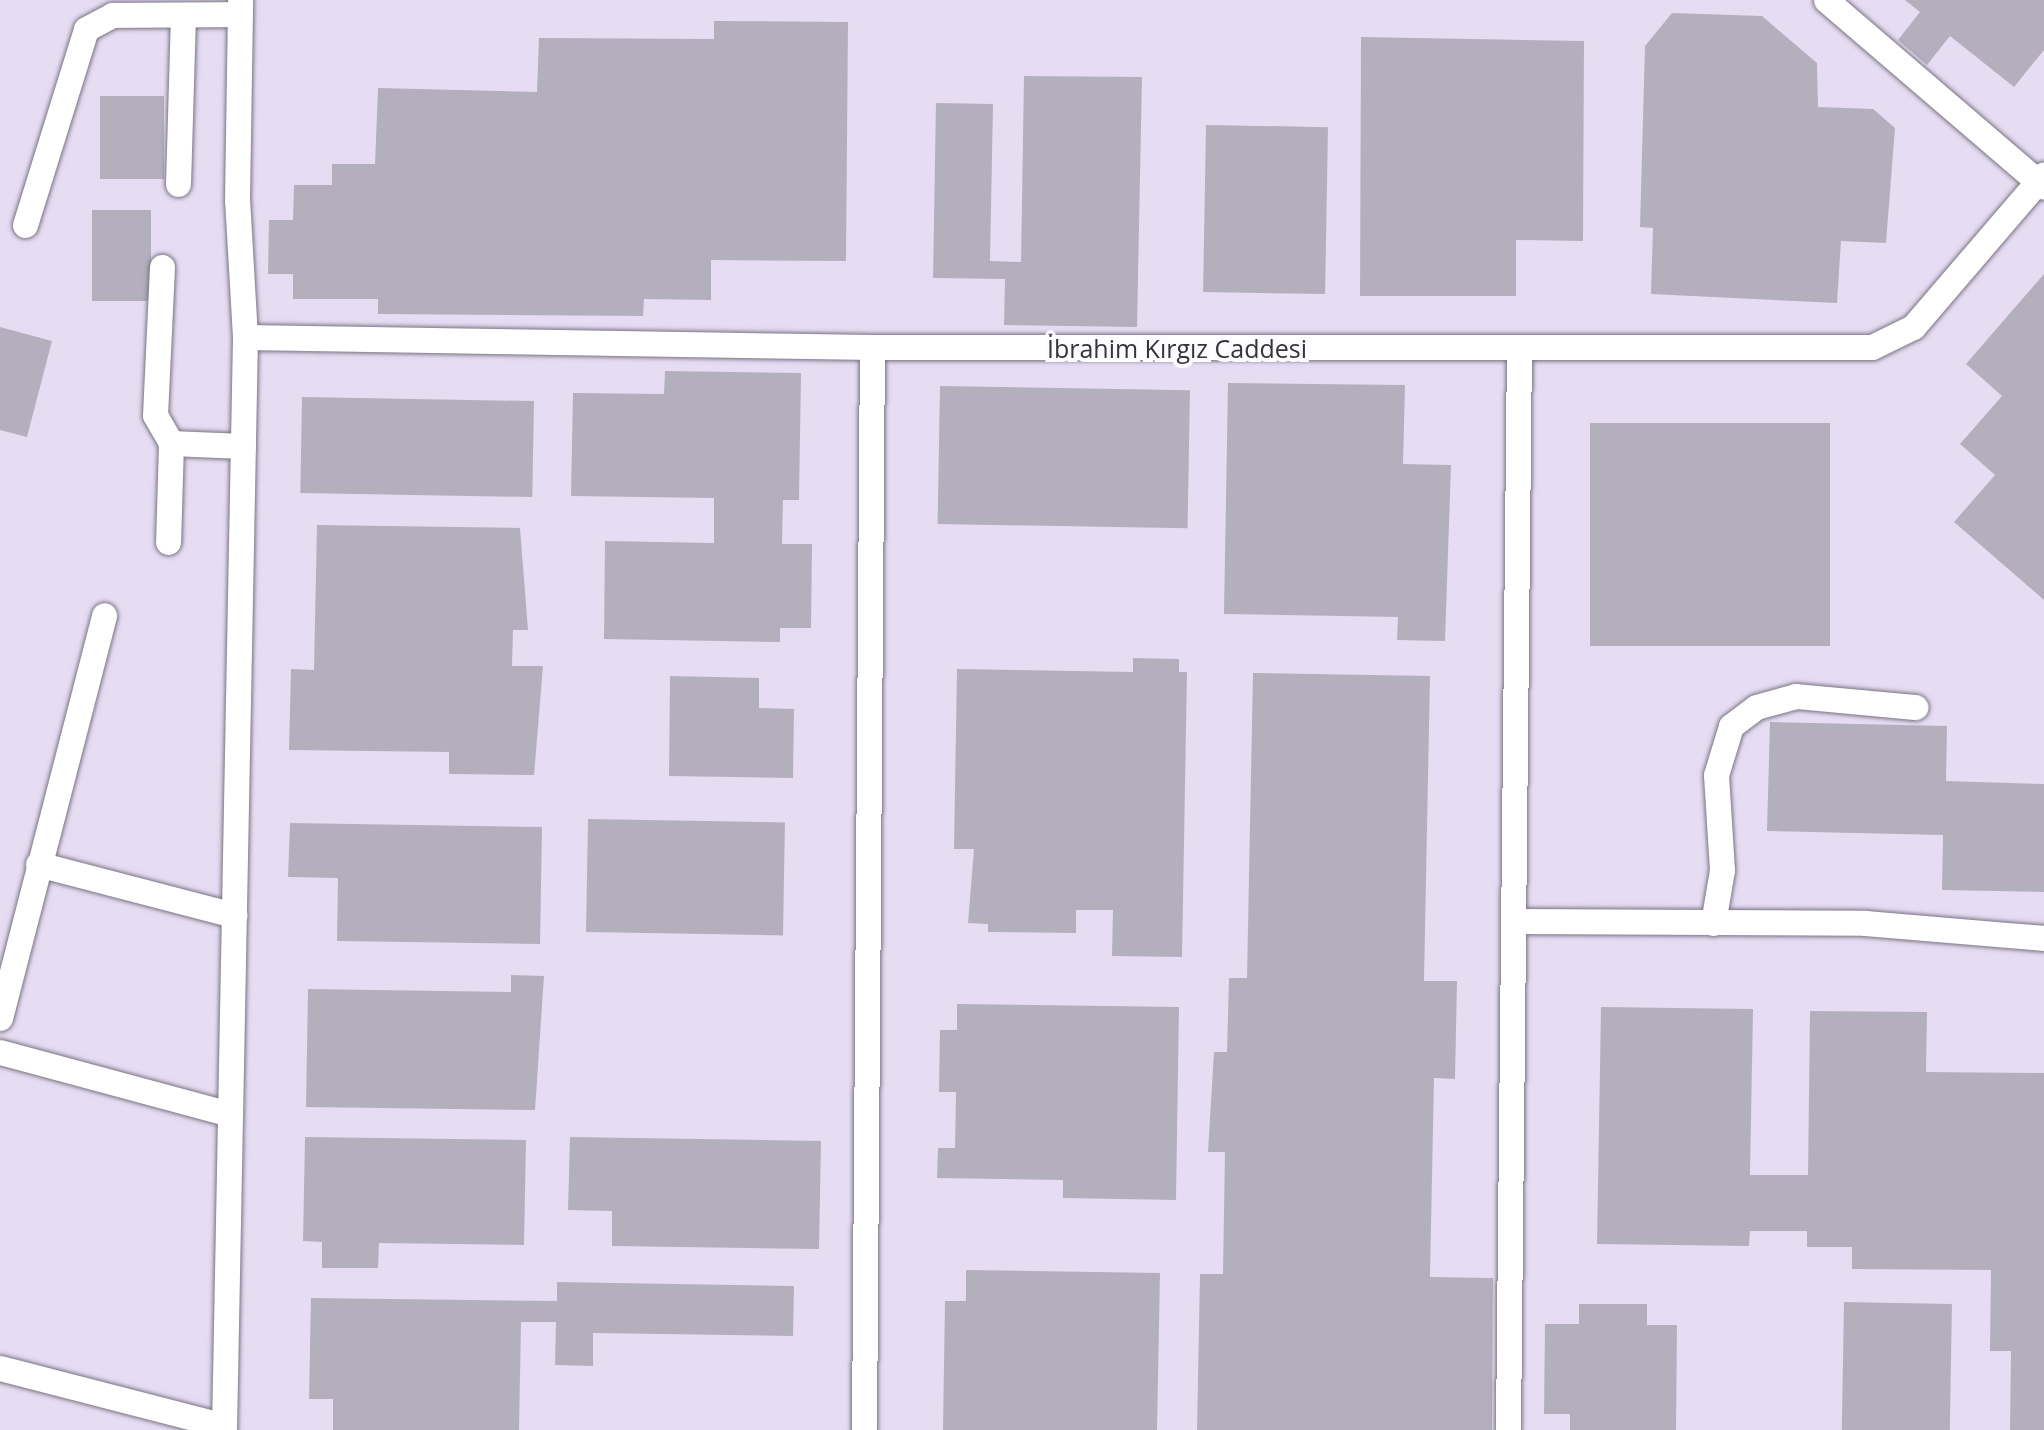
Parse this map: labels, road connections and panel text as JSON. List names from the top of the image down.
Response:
{
  "streets": {
    "street": ["İbrahim Kırgız Caddesi"]
  }
}
